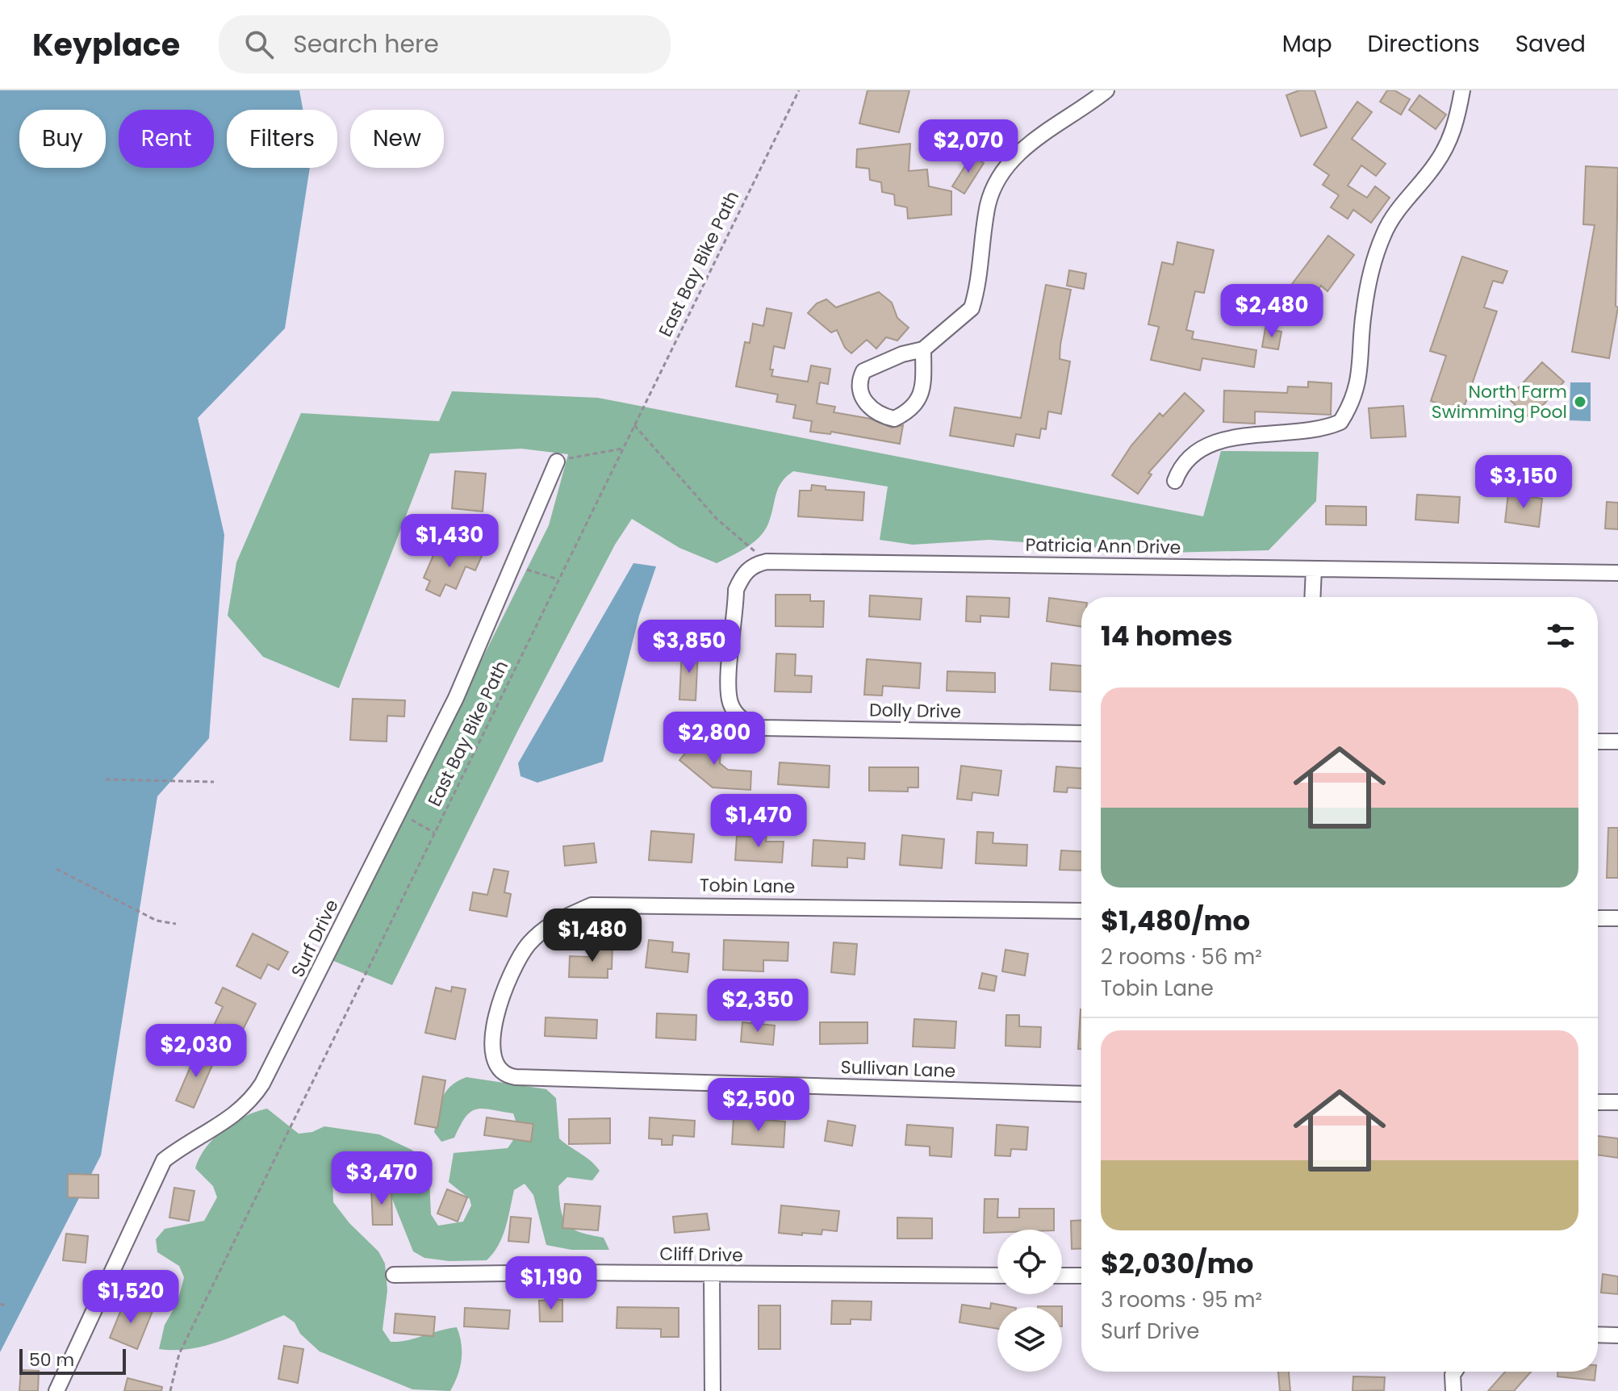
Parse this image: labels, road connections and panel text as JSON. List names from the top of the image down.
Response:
{
  "streets": {
    "street": [
      "Patricia Ann Drive",
      "Dolly Drive",
      "Tobin Lane",
      "Surf Drive",
      "Sullivan Lane",
      "Cliff Drive"
    ],
    "path": ["East Bay Bike Path"]
  },
  "crossings": [
    ["Patricia Ann Drive", "Dolly Drive"],
    ["Tobin Lane", "Sullivan Lane"]
  ],
  "places": ["North Farm Swimming Pool"],
  "scale_bar": "50 m",
  "page": {
    "header": "Keyplace",
    "search": "Search here",
    "nav": ["Map", "Directions", "Saved"],
    "chip": [
      "Buy",
      "Rent",
      "Filters",
      "New"
    ],
    "price": [
      "$2,070",
      "$2,480",
      "$3,150",
      "$1,430",
      "$3,850",
      "$2,800",
      "$1,470",
      "$1,480",
      "$2,350",
      "$2,030",
      "$2,500",
      "$3,470",
      "$1,190",
      "$1,520"
    ],
    "heading": "14 homes",
    "list": [
      {
        "name": "$1,480/mo",
        "note": "2 rooms · 56 m² · Tobin Lane"
      },
      {
        "name": "$2,030/mo",
        "note": "3 rooms · 95 m² · Surf Drive"
      }
    ],
    "scale": "50 m"
  }
}
